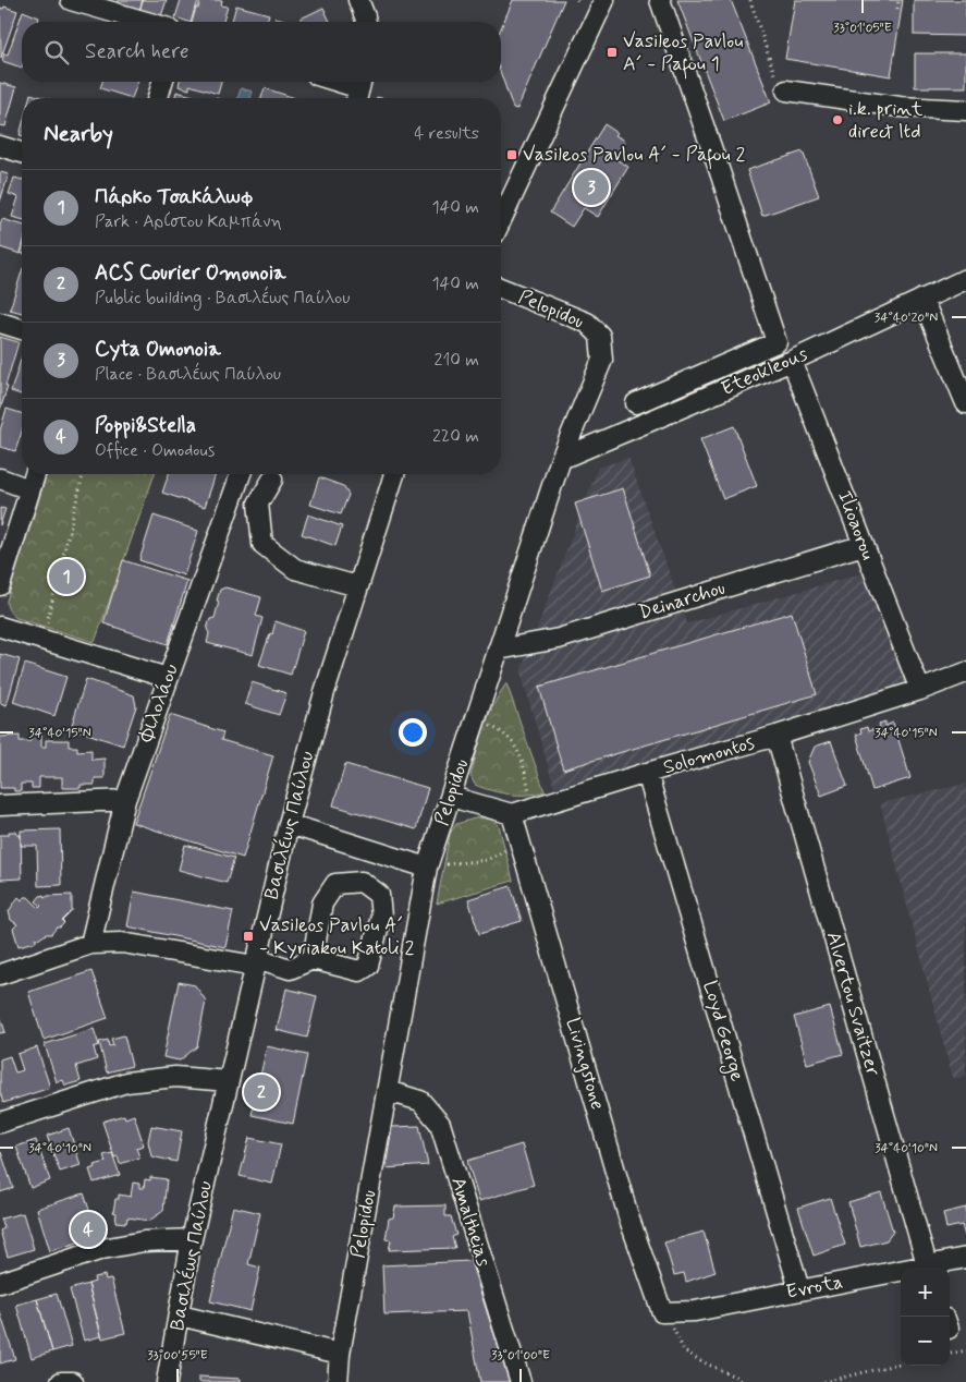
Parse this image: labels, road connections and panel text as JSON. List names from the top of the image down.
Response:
{
  "streets": {
    "street": [
      "Pelopidou",
      "Eteokleous",
      "Ilioaorou",
      "Deinarchou",
      "Φιλολάου",
      "Solomontos",
      "Βασιλέως Παύλου",
      "Alvertou Svaitzer",
      "Loyd George",
      "Livingstone",
      "Amaltheias",
      "Evrota"
    ]
  },
  "crossings": [
    ["Pelopidou", "Eteokleous"],
    ["Pelopidou", "Deinarchou"],
    ["Pelopidou", "Amaltheias"],
    ["Eteokleous", "Ilioaorou"],
    ["Ilioaorou", "Deinarchou"],
    ["Ilioaorou", "Solomontos"],
    ["Solomontos", "Alvertou Svaitzer"],
    ["Solomontos", "Loyd George"],
    ["Solomontos", "Livingstone"],
    ["Loyd George", "Evrota"],
    ["Livingstone", "Evrota"]
  ],
  "places": {
    "transit": ["Vasileos Pavlou A´ - Pafou 1", "Vasileos Pavlou A´ - Pafou 2", "Vasileos Pavlou A´ - Kyriakou Katoli 2"],
    "other": ["i.k. print direct ltd"]
  },
  "page": {
    "search": "Search here",
    "heading": ["Nearby", "4 results"],
    "pins": [
      "3",
      "1",
      "2",
      "4"
    ],
    "list": [
      {
        "mark": "1",
        "name": "Πάρκο Τσακάλωφ",
        "note": "Park · Αρίστου Καμπάνη",
        "value": "140 m"
      },
      {
        "mark": "2",
        "name": "ACS Courier Omonoia",
        "note": "Public building · Βασιλέως Παύλου",
        "value": "140 m"
      },
      {
        "mark": "3",
        "name": "Cyta Omonoia",
        "note": "Place · Βασιλέως Παύλου",
        "value": "210 m"
      },
      {
        "mark": "4",
        "name": "Poppi&Stella",
        "note": "Office · Omodous",
        "value": "220 m"
      }
    ],
    "map_buttons": ["+", "−"]
  },
  "coordinates": [
    "33°01'05\"E",
    "34°40'20\"N",
    "34°40'15\"N",
    "34°40'10\"N",
    "33°00'55\"E",
    "33°01'00\"E"
  ]
}
